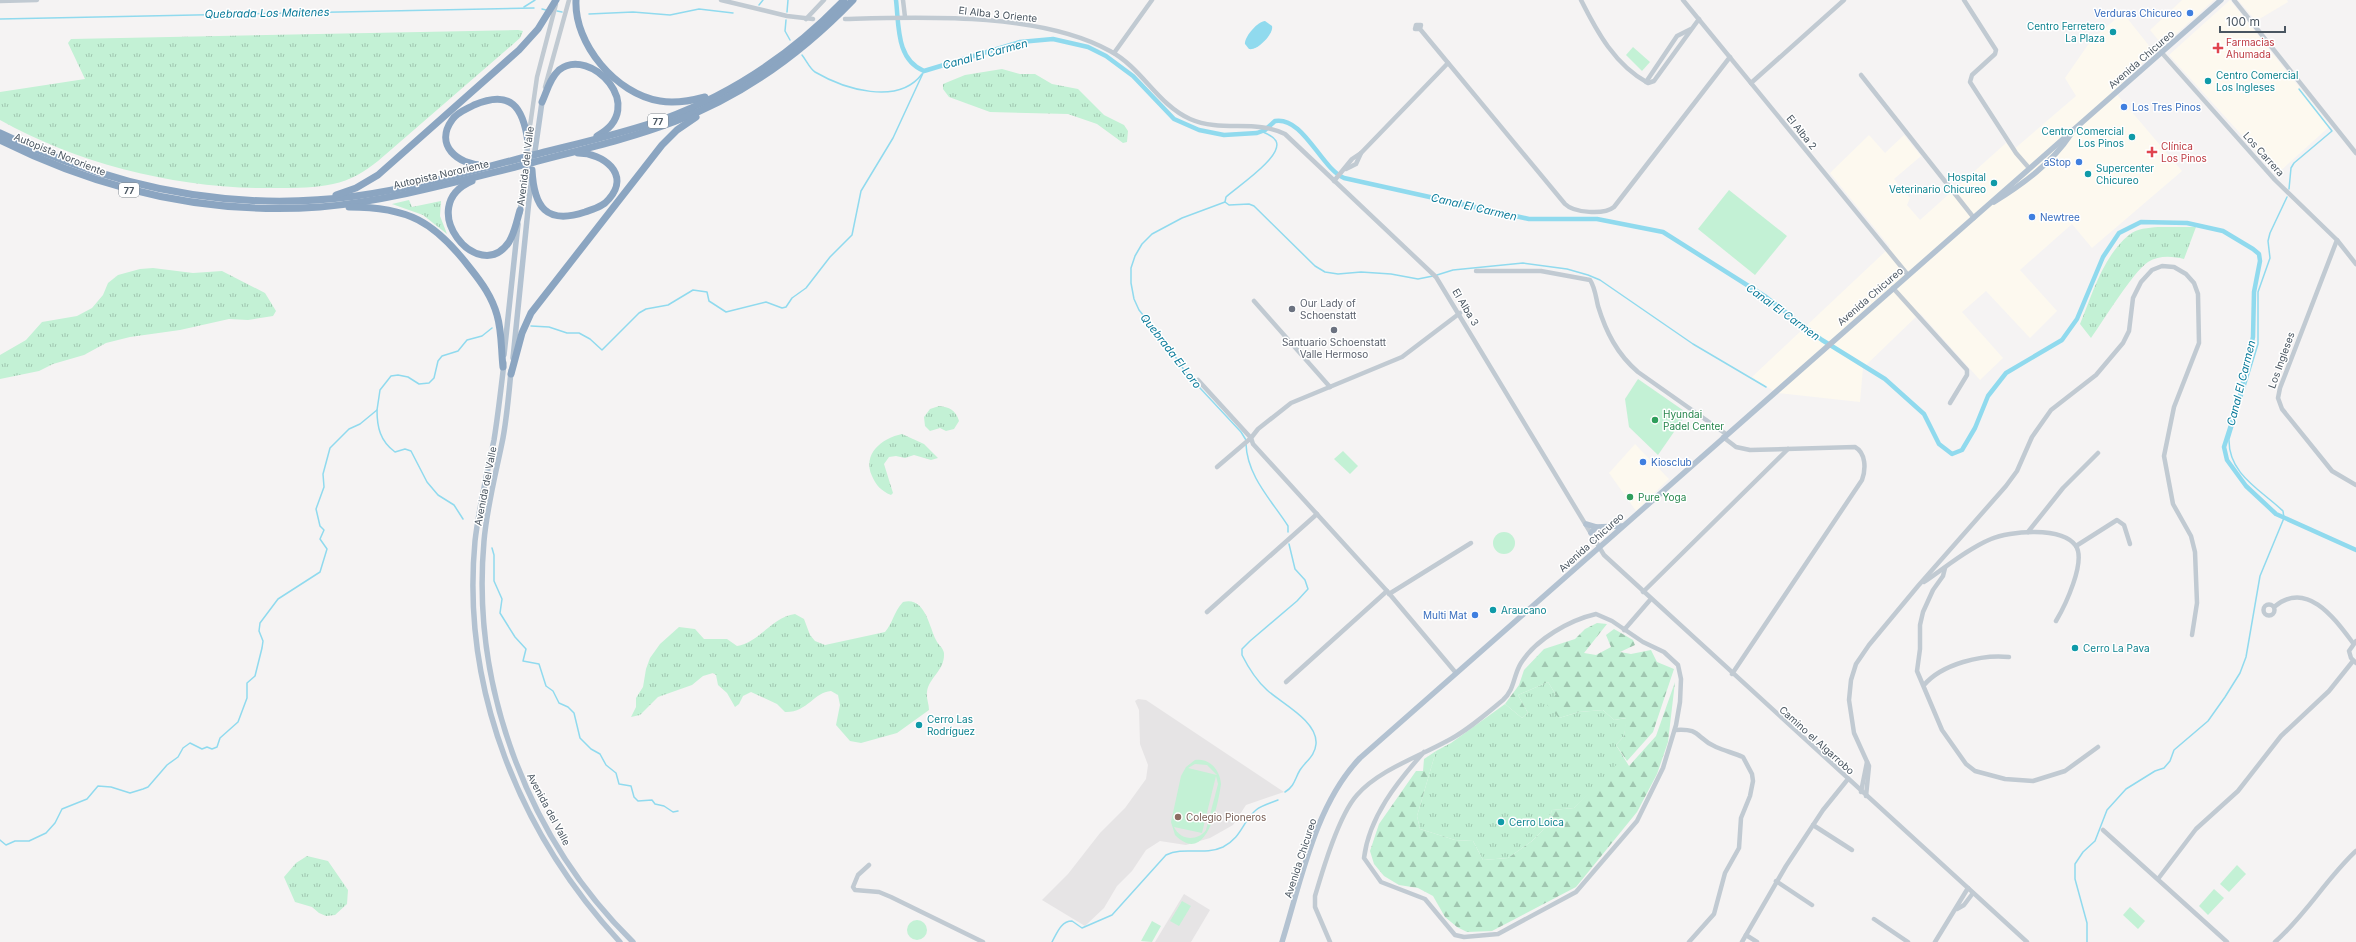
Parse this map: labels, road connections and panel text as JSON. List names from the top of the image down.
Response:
{
  "streets": {
    "highway": ["77", "Autopista Nororiente"],
    "main road": ["Avenida Chicureo", "Avenida del Valle"],
    "street": [
      "El Alba 3 Oriente",
      "El Alba 2",
      "Los Carrera",
      "El Alba 3",
      "Los Ingleses",
      "Camino el Algarrobo"
    ]
  },
  "crossings": [
    ["El Alba 3 Oriente", "El Alba 3"],
    ["Avenida Chicureo", "El Alba 2"],
    ["Avenida Chicureo", "Los Carrera"],
    ["Avenida Chicureo", "El Alba 3"],
    ["Avenida Chicureo", "Camino el Algarrobo"],
    ["Los Carrera", "Los Ingleses"],
    ["El Alba 3", "Camino el Algarrobo"]
  ],
  "water": ["Quebrada Los Maitenes", "Canal El Carmen", "Quebrada El Loro"],
  "places": {
    "other": [
      "Verduras Chicureo",
      "Centro Ferretero La Plaza",
      "Centro Comercial Los Ingleses",
      "Los Tres Pinos",
      "Centro Comercial Los Pinos",
      "aStop",
      "Supercenter Chicureo",
      "Hospital Veterinario Chicureo",
      "Newtree",
      "Our Lady of Schoenstatt",
      "Santuario Schoenstatt Valle Hermoso",
      "Hyundai Padel Center",
      "Kiosclub",
      "Pure Yoga",
      "Araucano",
      "Multi Mat",
      "Cerro La Pava",
      "Cerro Las Rodríguez",
      "Colegio Pioneros",
      "Cerro Loica"
    ],
    "health": ["Farmacias Ahumada", "Clínica Los Pinos"]
  },
  "scale_bar": "100 m"
}
